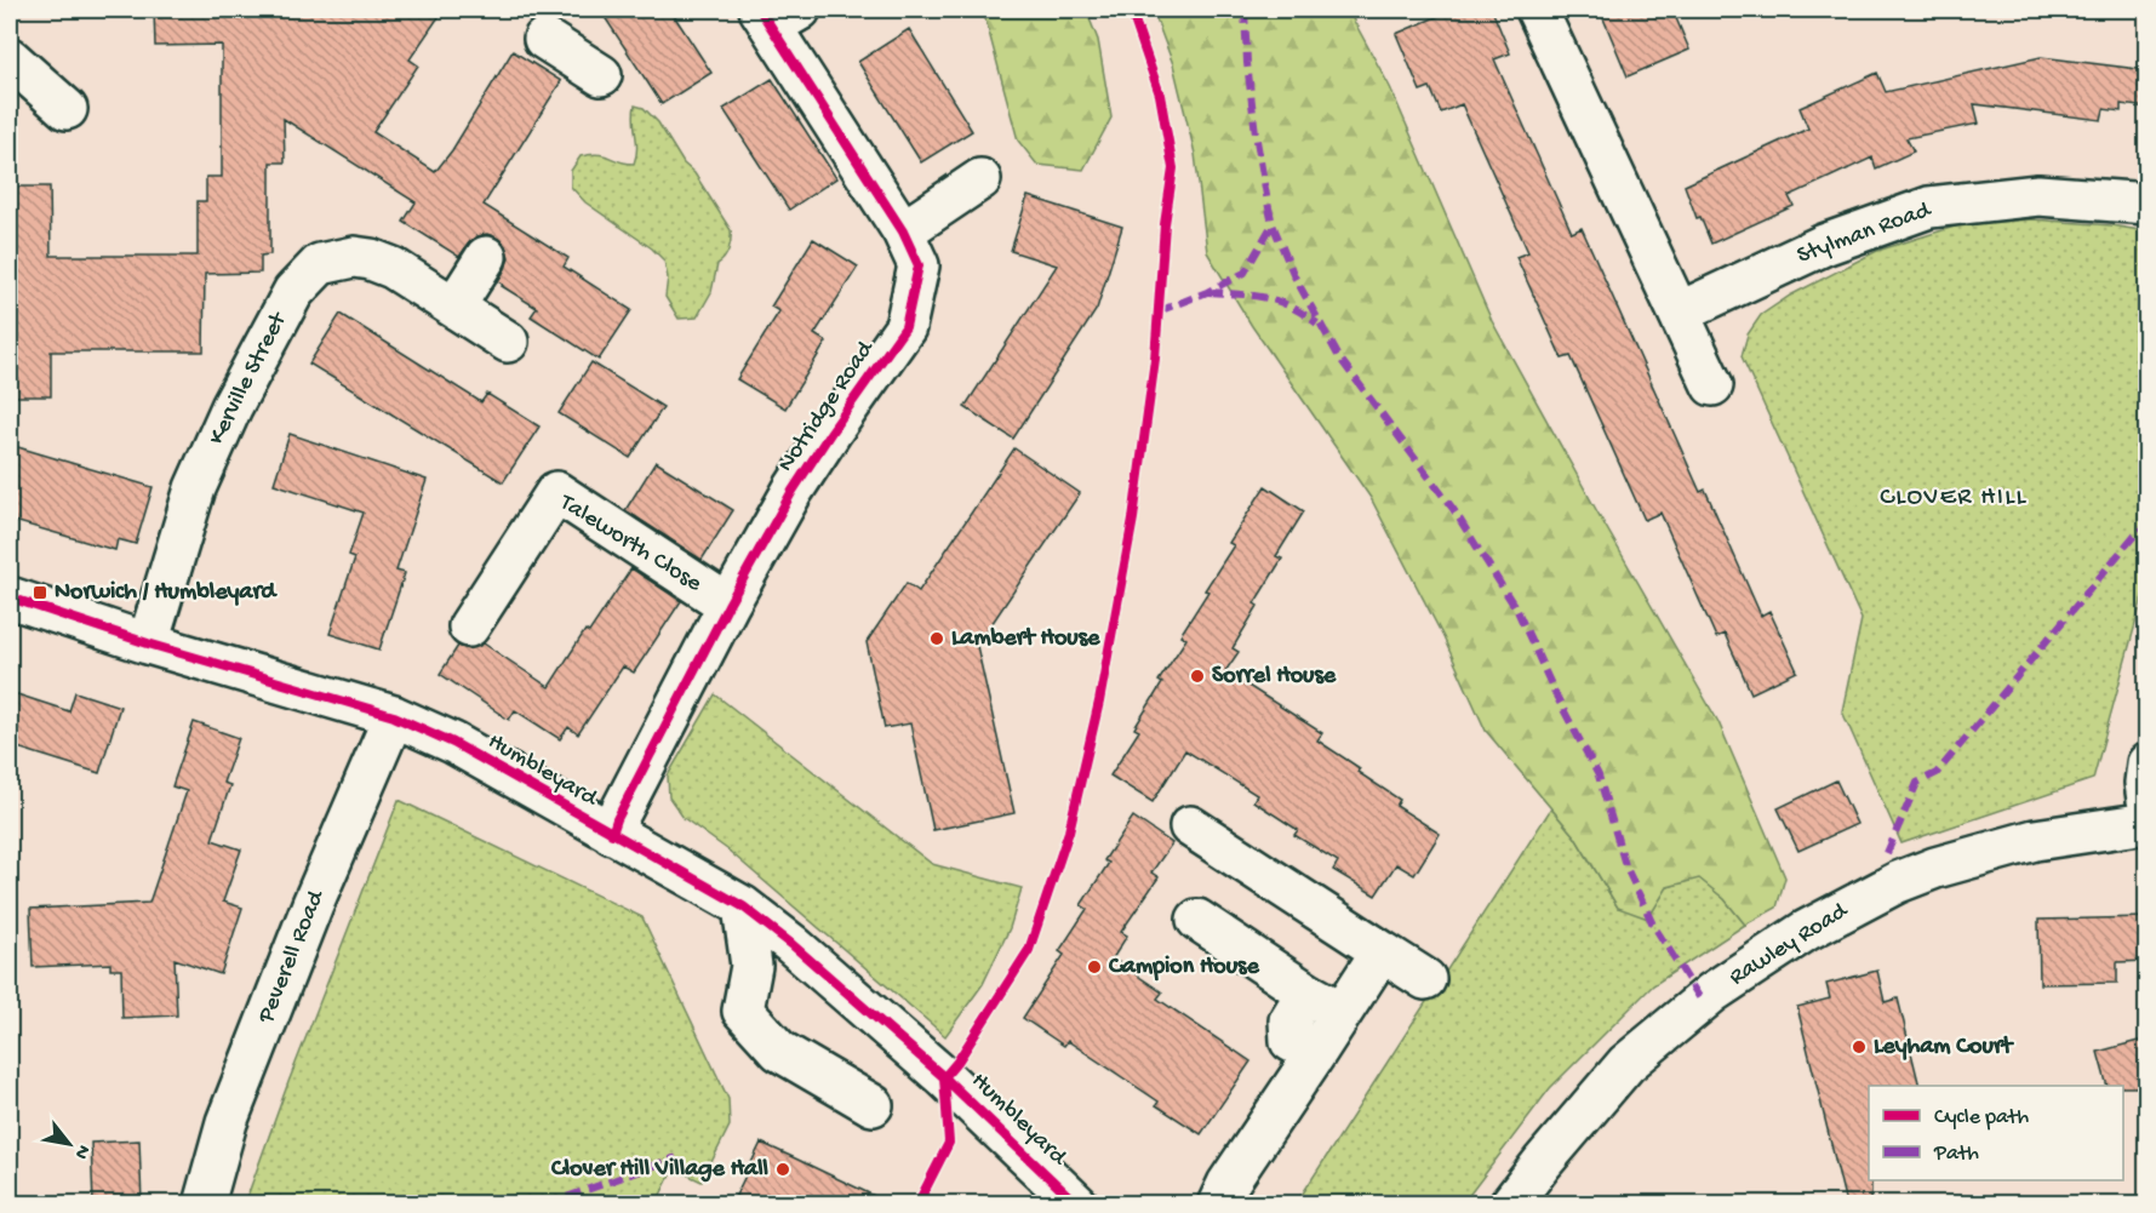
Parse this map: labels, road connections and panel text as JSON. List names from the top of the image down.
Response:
{
  "streets": {
    "street": [
      "Stylman Road",
      "Kerville Street",
      "Notridge Road",
      "Taleworth Close",
      "Humbleyard",
      "Rawley Road",
      "Peverell Road"
    ]
  },
  "crossings": [
    ["Kerville Street", "Humbleyard"],
    ["Notridge Road", "Taleworth Close"],
    ["Notridge Road", "Humbleyard"],
    ["Humbleyard", "Peverell Road"]
  ],
  "districts": ["CLOVER HILL"],
  "places": {
    "transit": ["Norwich / Humbleyard"],
    "other": [
      "Lambert House",
      "Sorrel House",
      "Campion House",
      "Leyham Court",
      "Clover Hill Village Hall"
    ]
  },
  "legend": ["Cycle path", "Path"],
  "north": "bottom right"
}
